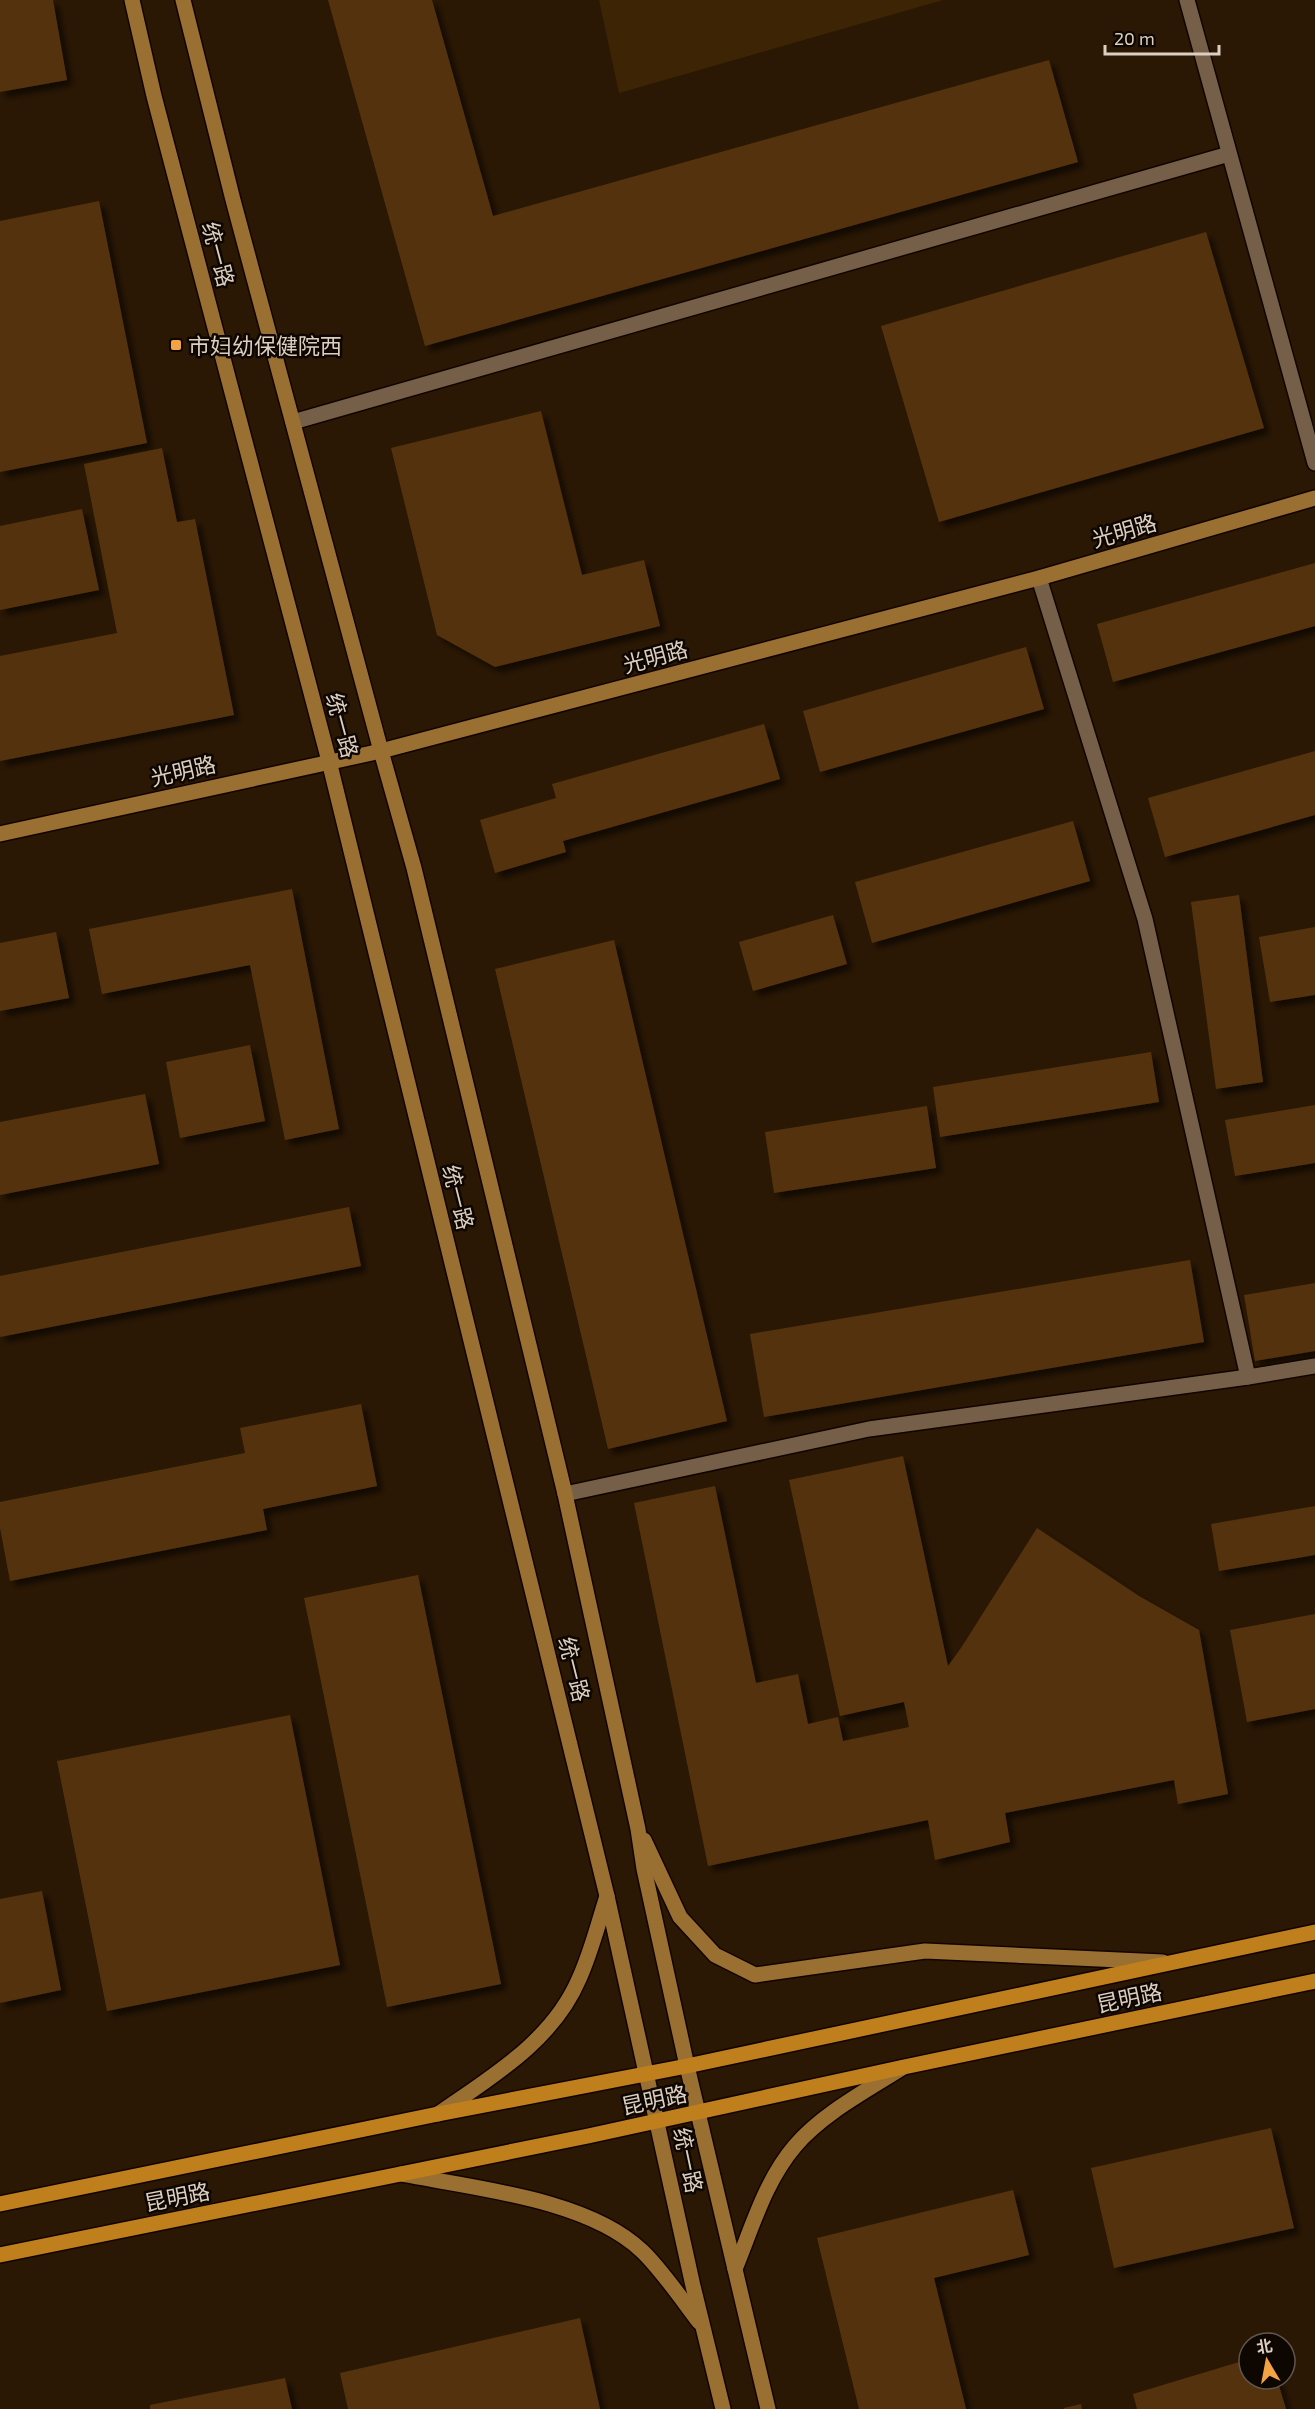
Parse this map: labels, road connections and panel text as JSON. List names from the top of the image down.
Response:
{
  "streets": {
    "main road": ["统一路", "光明路", "昆明路"]
  },
  "crossings": [
    ["统一路", "光明路"],
    ["统一路", "昆明路"]
  ],
  "places": {
    "transit": ["市妇幼保健院西"]
  },
  "scale_bar": "20 m",
  "north": "top"
}
